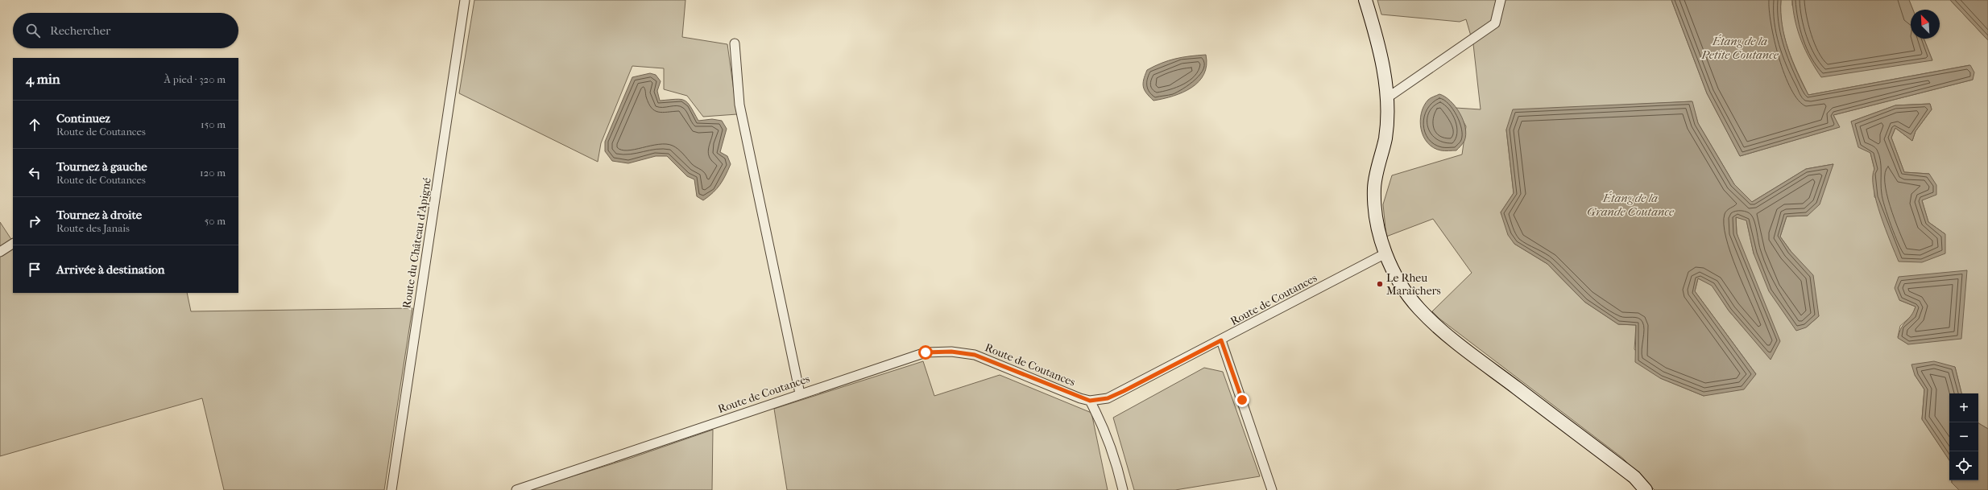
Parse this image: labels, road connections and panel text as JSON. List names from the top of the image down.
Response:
{
  "streets": {
    "street": ["Route du Château d'Apigné", "Route de Coutances"]
  },
  "water": ["Étang de la Petite Coutance", "Étang de la Grande Coutance"],
  "places": ["Le Rheu Maraîchers"],
  "north": "top left",
  "page": {
    "search": "Rechercher",
    "heading": ["4 min", "À pied · 320 m"],
    "list": [
      ["Continuez", "Route de Coutances", "150 m"],
      ["Tournez à gauche", "Route de Coutances", "120 m"],
      ["Tournez à droite", "Route des Janais", "50 m"],
      "Arrivée à destination"
    ],
    "map_buttons": ["+", "−"]
  }
}
